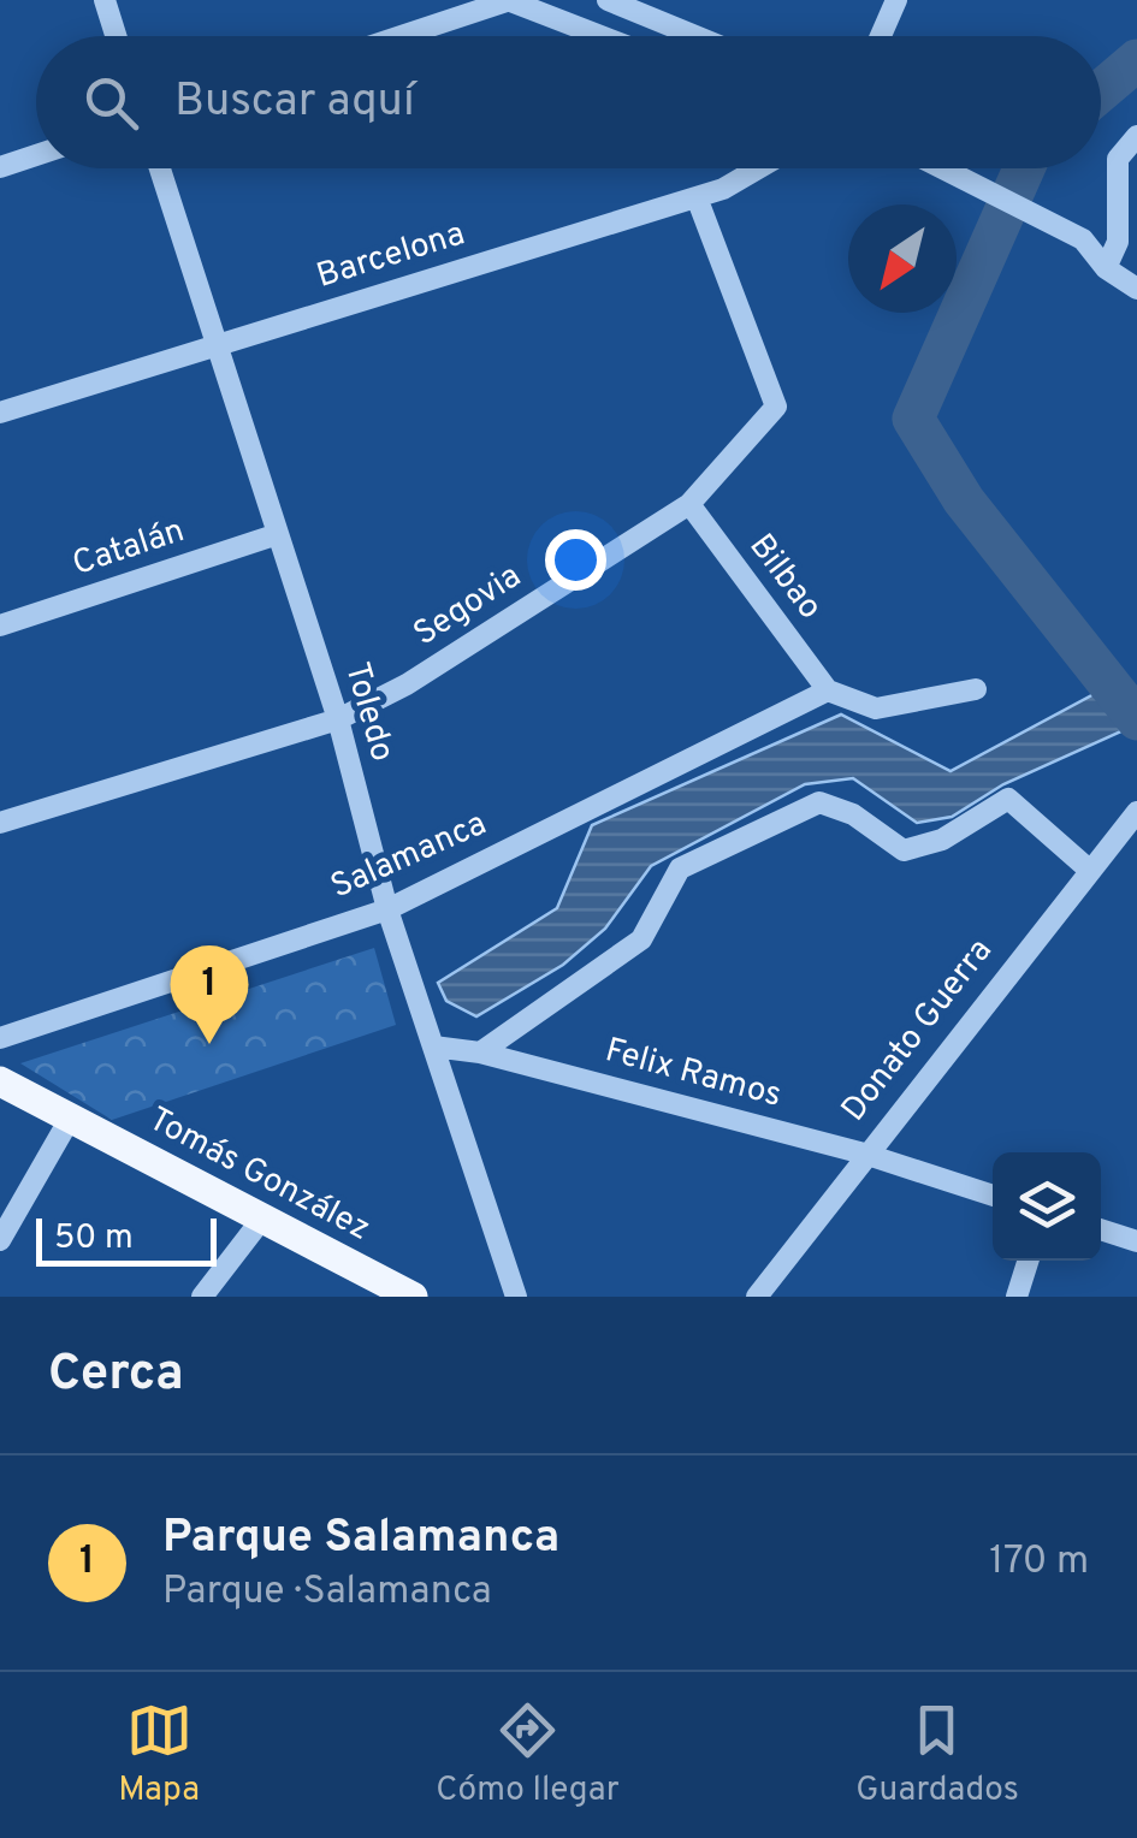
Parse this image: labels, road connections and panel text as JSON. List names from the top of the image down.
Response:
{
  "streets": {
    "main road": ["Tomás González"],
    "street": [
      "Barcelona",
      "Catalán",
      "Bilbao",
      "Segovia",
      "Toledo",
      "Salamanca",
      "Donato Guerra",
      "Felix Ramos"
    ]
  },
  "crossings": [
    ["Barcelona", "Segovia"],
    ["Barcelona", "Toledo"],
    ["Catalán", "Toledo"],
    ["Bilbao", "Segovia"],
    ["Bilbao", "Salamanca"],
    ["Segovia", "Toledo"],
    ["Toledo", "Salamanca"],
    ["Toledo", "Felix Ramos"],
    ["Donato Guerra", "Felix Ramos"]
  ],
  "scale_bar": "50 m",
  "north": "bottom left",
  "page": {
    "search": "Buscar aquí",
    "pins": "1",
    "scale": "50 m",
    "heading": "Cerca",
    "list": [
      {
        "mark": "1",
        "name": "Parque Salamanca",
        "note": "Parque · Salamanca",
        "value": "170 m"
      }
    ],
    "nav": ["Mapa", "Cómo llegar", "Guardados"]
  }
}
